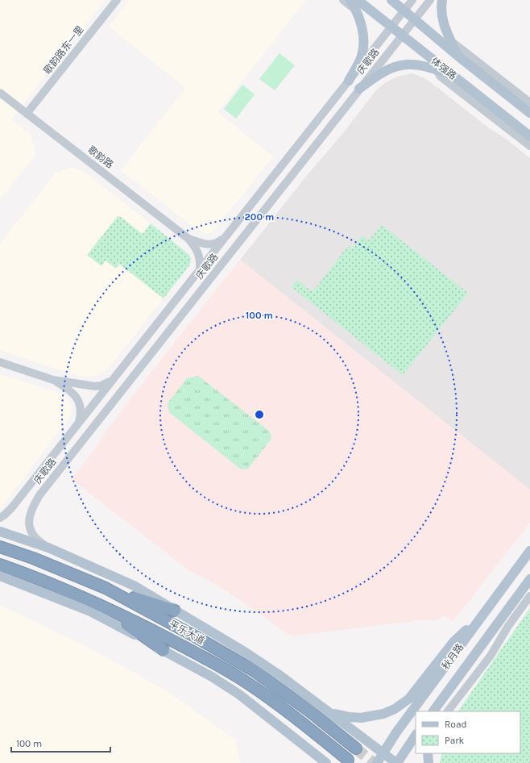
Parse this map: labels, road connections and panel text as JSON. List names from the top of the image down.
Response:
{
  "streets": {
    "highway": ["平乐大道"],
    "main road": ["体强路", "秋月路"],
    "street": ["歌韵路东一里", "庆歌路", "歌韵路"]
  },
  "crossings": [
    ["歌韵路东一里", "歌韵路"],
    ["庆歌路", "体强路"],
    ["庆歌路", "歌韵路"]
  ],
  "legend": ["Road", "Park"],
  "scale_bar": "100 m",
  "rings": ["200 m", "100 m"]
}
